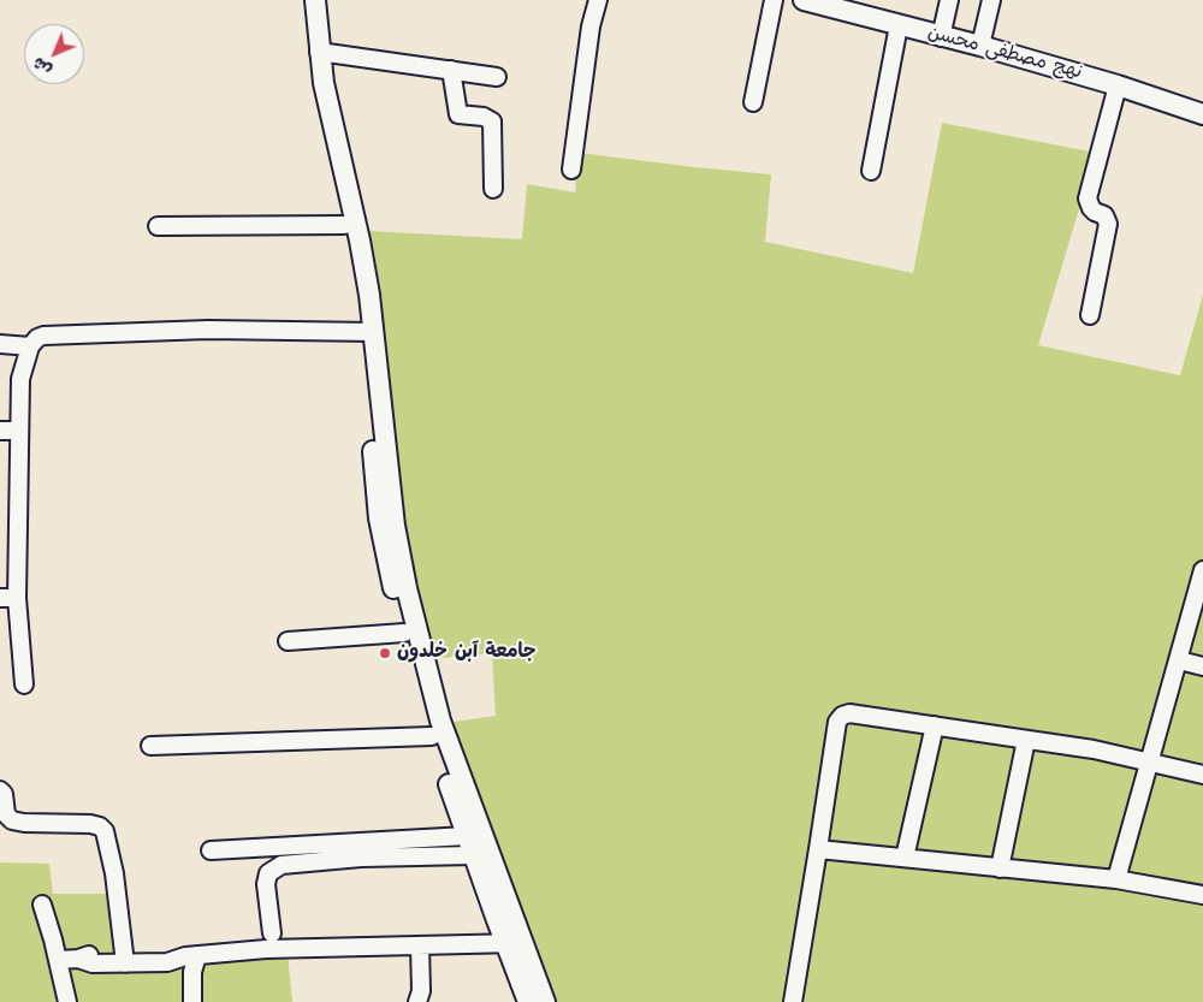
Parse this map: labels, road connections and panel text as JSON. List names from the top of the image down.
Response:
{
  "streets": {
    "main road": ["نهج مصطفى محسن"]
  },
  "places": ["جامعة آبن خلدون"],
  "north": "bottom left"
}
